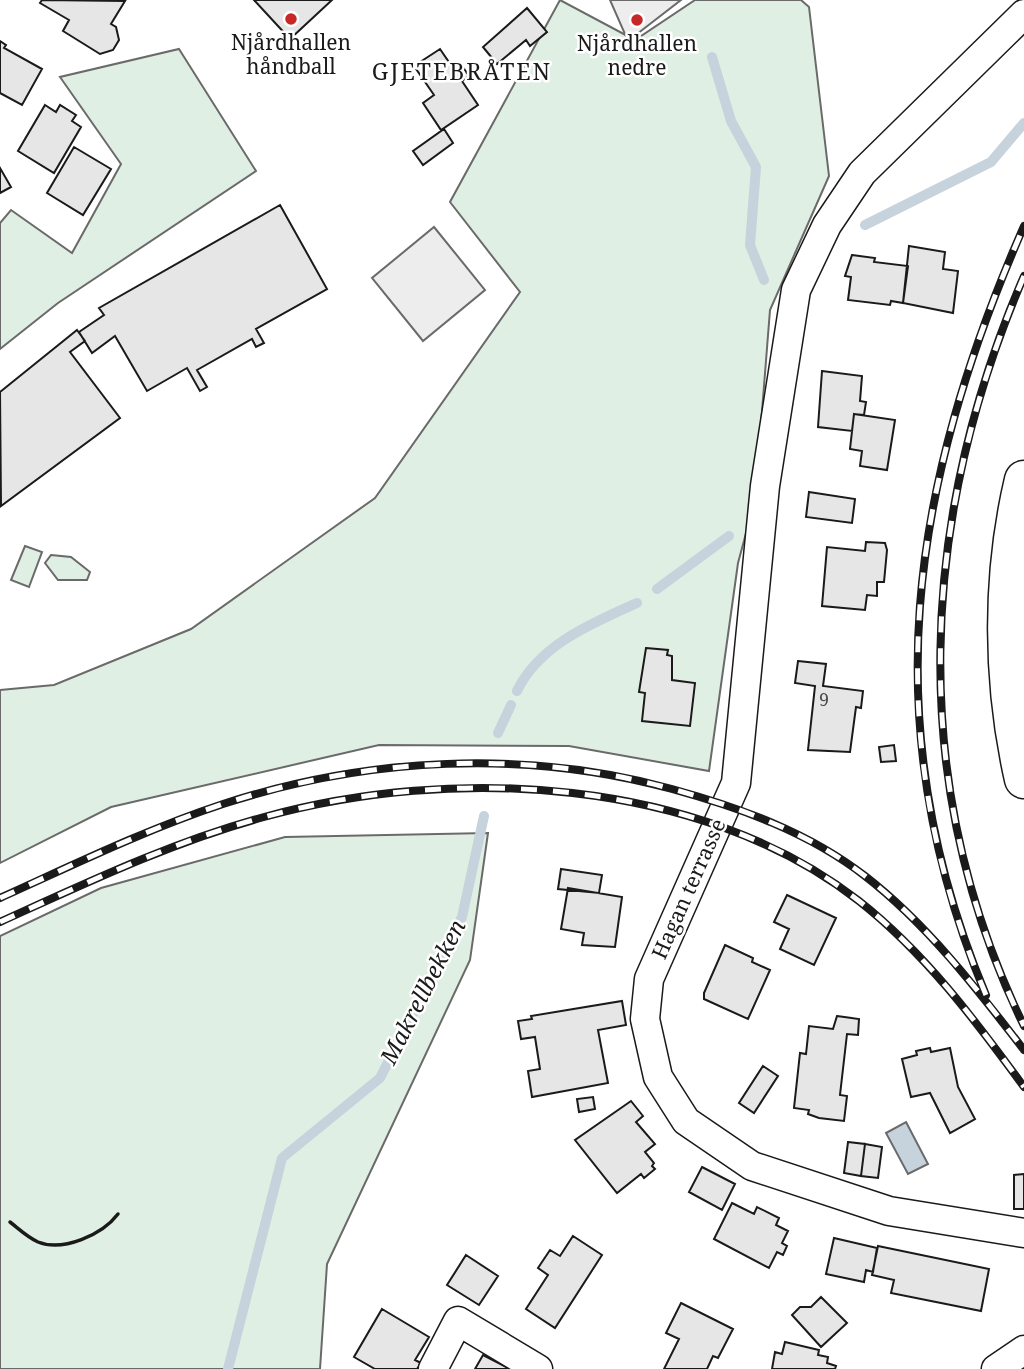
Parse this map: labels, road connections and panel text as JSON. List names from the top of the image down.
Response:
{
  "streets": {
    "street": ["Hagan terrasse"]
  },
  "districts": ["GJETEBRÅTEN"],
  "water": ["Makrellbekken"],
  "places": ["Njårdhallen håndball", "Njårdhallen nedre"],
  "house_numbers": ["9"]
}
